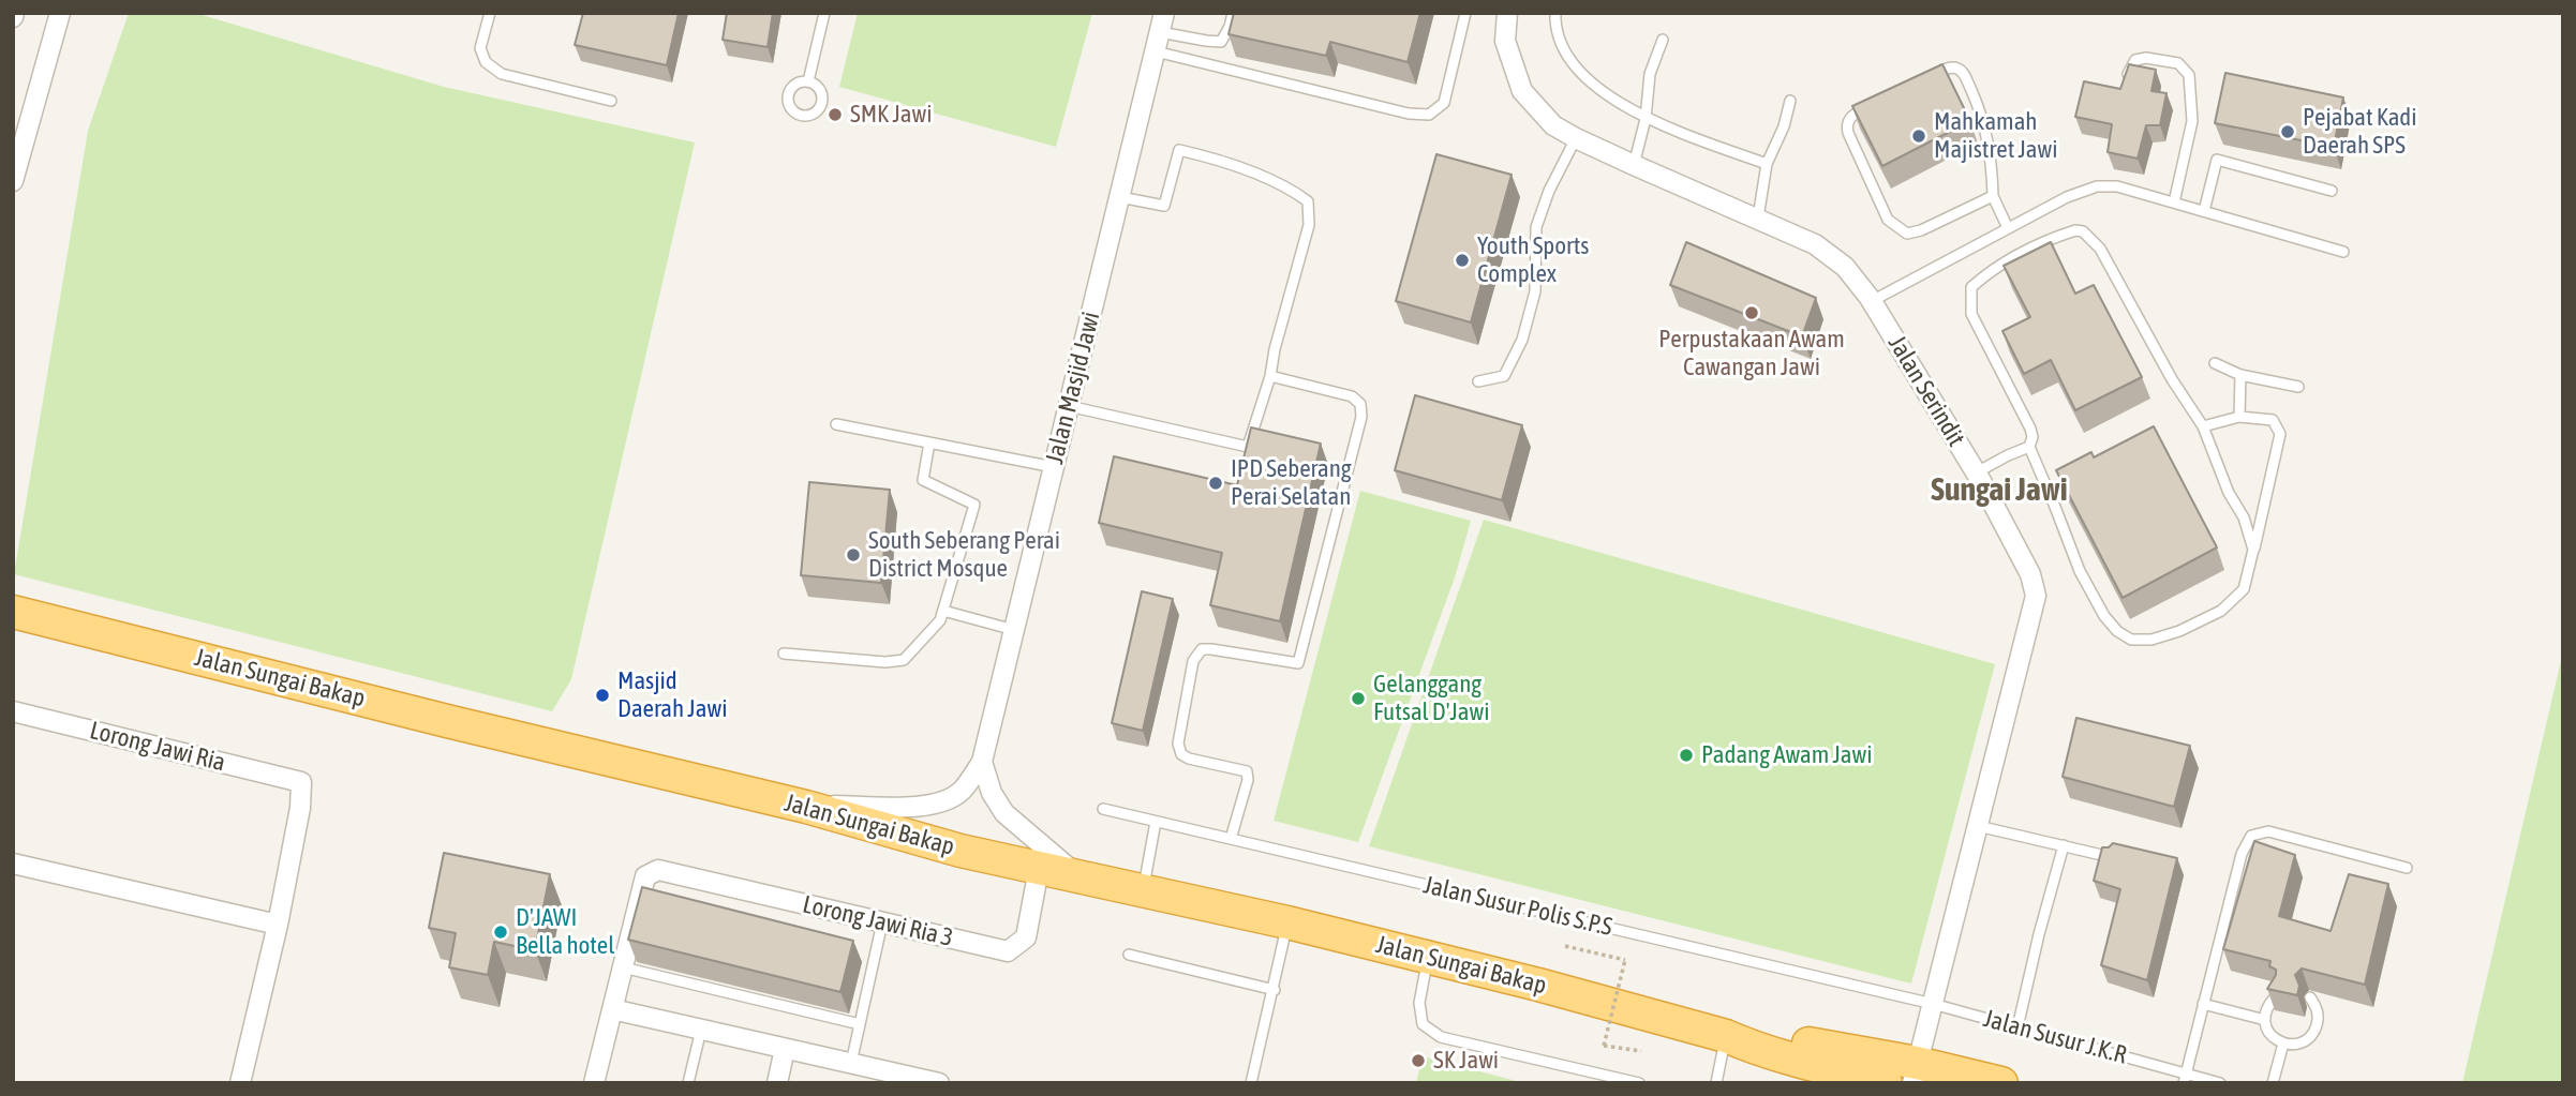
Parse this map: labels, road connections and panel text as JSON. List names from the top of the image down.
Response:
{
  "streets": {
    "highway": ["Jalan Sungai Bakap"],
    "street": [
      "Jalan Masjid Jawi",
      "Jalan Serindit",
      "Lorong Jawi Ria",
      "Lorong Jawi Ria 3"
    ],
    "lane": ["Jalan Susur Polis S.P.S", "Jalan Susur J.K.R"]
  },
  "crossings": [
    ["Jalan Masjid Jawi", "Jalan Sungai Bakap"],
    ["Jalan Serindit", "Jalan Sungai Bakap"],
    ["Jalan Serindit", "Jalan Susur Polis S.P.S"],
    ["Jalan Serindit", "Jalan Susur J.K.R"],
    ["Jalan Sungai Bakap", "Lorong Jawi Ria 3"],
    ["Jalan Susur Polis S.P.S", "Jalan Susur J.K.R"]
  ],
  "districts": ["Sungai Jawi"],
  "places": [
    "SMK Jawi",
    "Pejabat Kadi Daerah SPS",
    "Mahkamah Majistret Jawi",
    "Youth Sports Complex",
    "Perpustakaan Awam Cawangan Jawi",
    "IPD Seberang Perai Selatan",
    "South Seberang Perai District Mosque",
    "Masjid Daerah Jawi",
    "Gelanggang Futsal D'Jawi",
    "Padang Awam Jawi",
    "D'JAWI Bella hotel",
    "SK Jawi"
  ]
}
